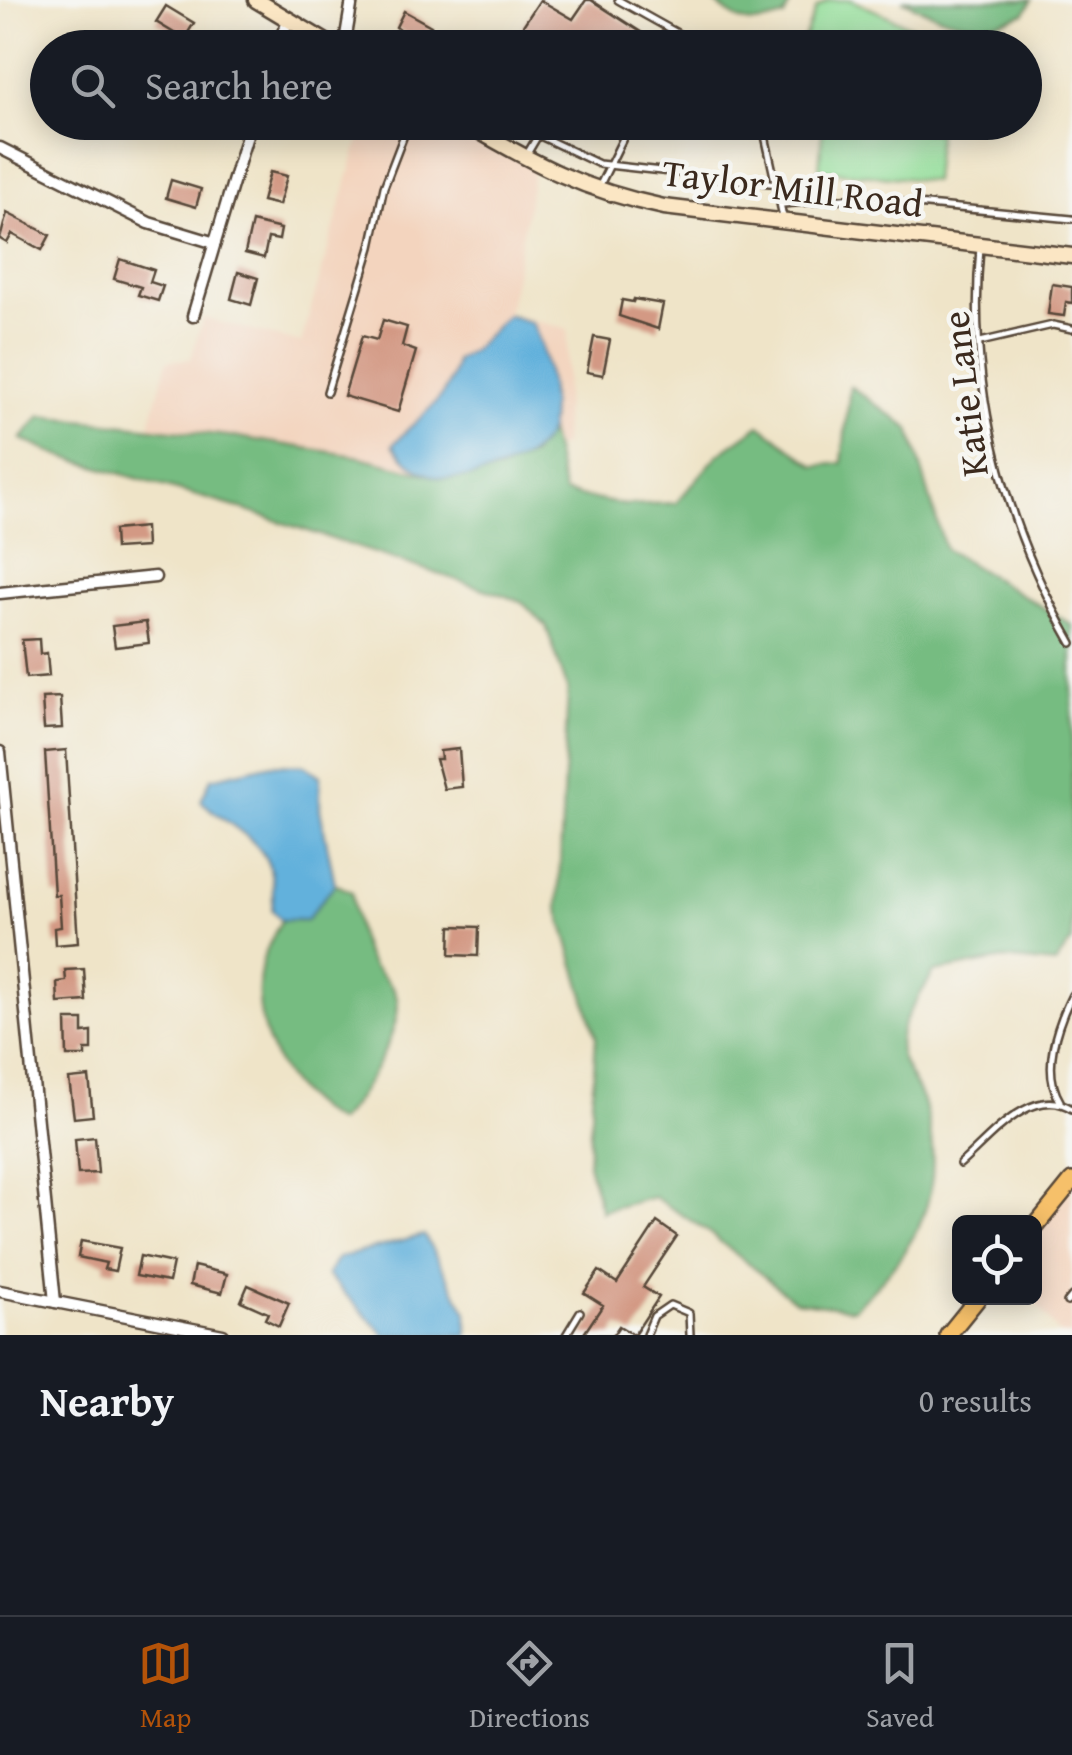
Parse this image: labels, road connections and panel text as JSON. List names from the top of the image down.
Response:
{
  "streets": {
    "main road": ["Taylor Mill Road"],
    "lane": ["Katie Lane"]
  },
  "crossings": [
    ["Taylor Mill Road", "Katie Lane"]
  ],
  "page": {
    "search": "Search here",
    "heading": ["Nearby", "0 results"],
    "nav": ["Map", "Directions", "Saved"]
  }
}
